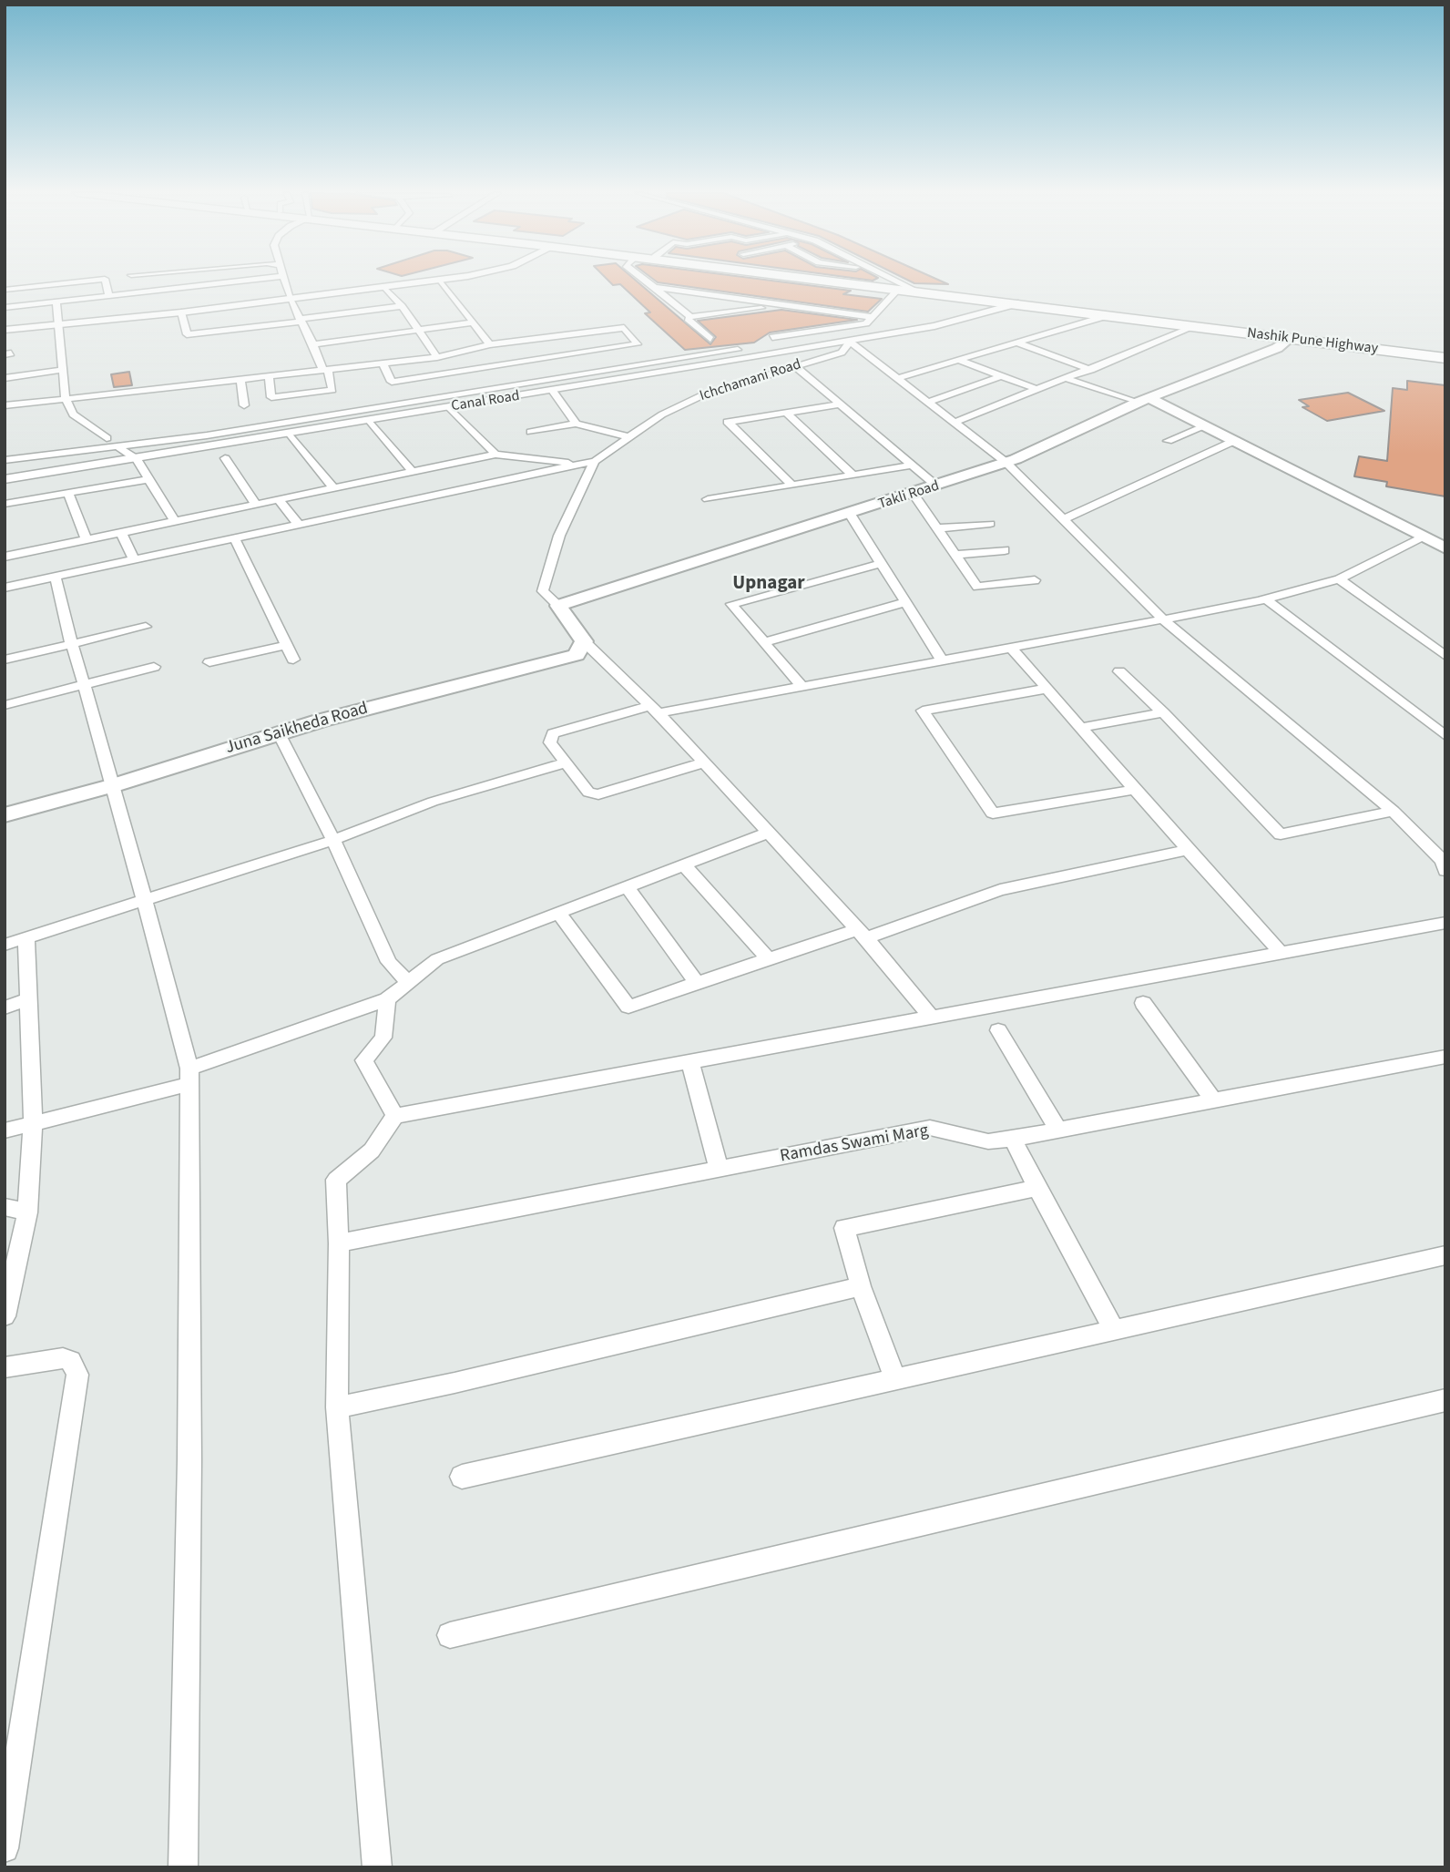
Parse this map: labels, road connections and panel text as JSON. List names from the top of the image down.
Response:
{
  "streets": {
    "highway": ["Nashik Pune Highway"],
    "main road": ["Takli Road", "Juna Saikheda Road"],
    "street": ["Ichchamani Road", "Canal Road", "Ramdas Swami Marg"]
  },
  "crossings": [
    ["Nashik Pune Highway", "Canal Road"],
    ["Nashik Pune Highway", "Takli Road"],
    ["Ichchamani Road", "Canal Road"]
  ],
  "districts": ["Upnagar"]
}
